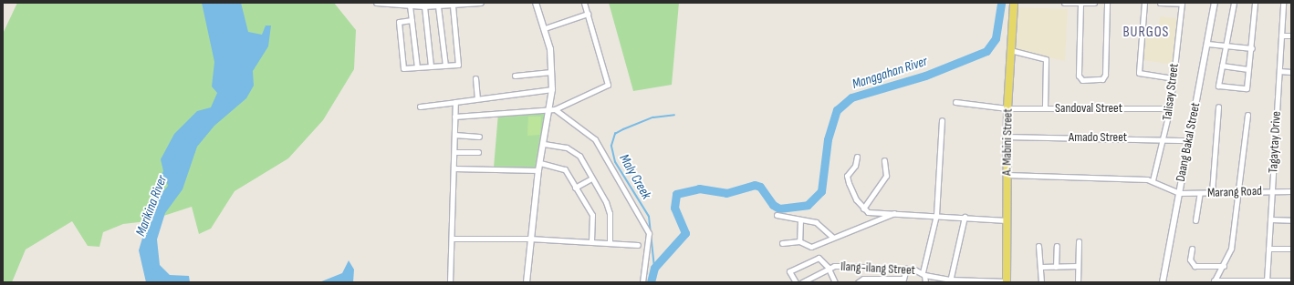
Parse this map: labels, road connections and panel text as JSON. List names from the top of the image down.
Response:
{
  "streets": {
    "main road": ["A. Mabini Street"],
    "street": [
      "Talisay Street",
      "Sandoval Street",
      "Amado Street",
      "Daang Bakal Street",
      "Tagaytay Drive",
      "Marang Road",
      "Ilang-ilang Street"
    ]
  },
  "crossings": [
    ["Talisay Street", "Sandoval Street"],
    ["Talisay Street", "Amado Street"],
    ["Sandoval Street", "A. Mabini Street"],
    ["Amado Street", "A. Mabini Street"],
    ["Amado Street", "Daang Bakal Street"],
    ["A. Mabini Street", "Ilang-ilang Street"],
    ["Daang Bakal Street", "Marang Road"],
    ["Tagaytay Drive", "Marang Road"]
  ],
  "districts": ["BURGOS"],
  "water": ["Manggahan River", "Maly Creek", "Marikina River"]
}
